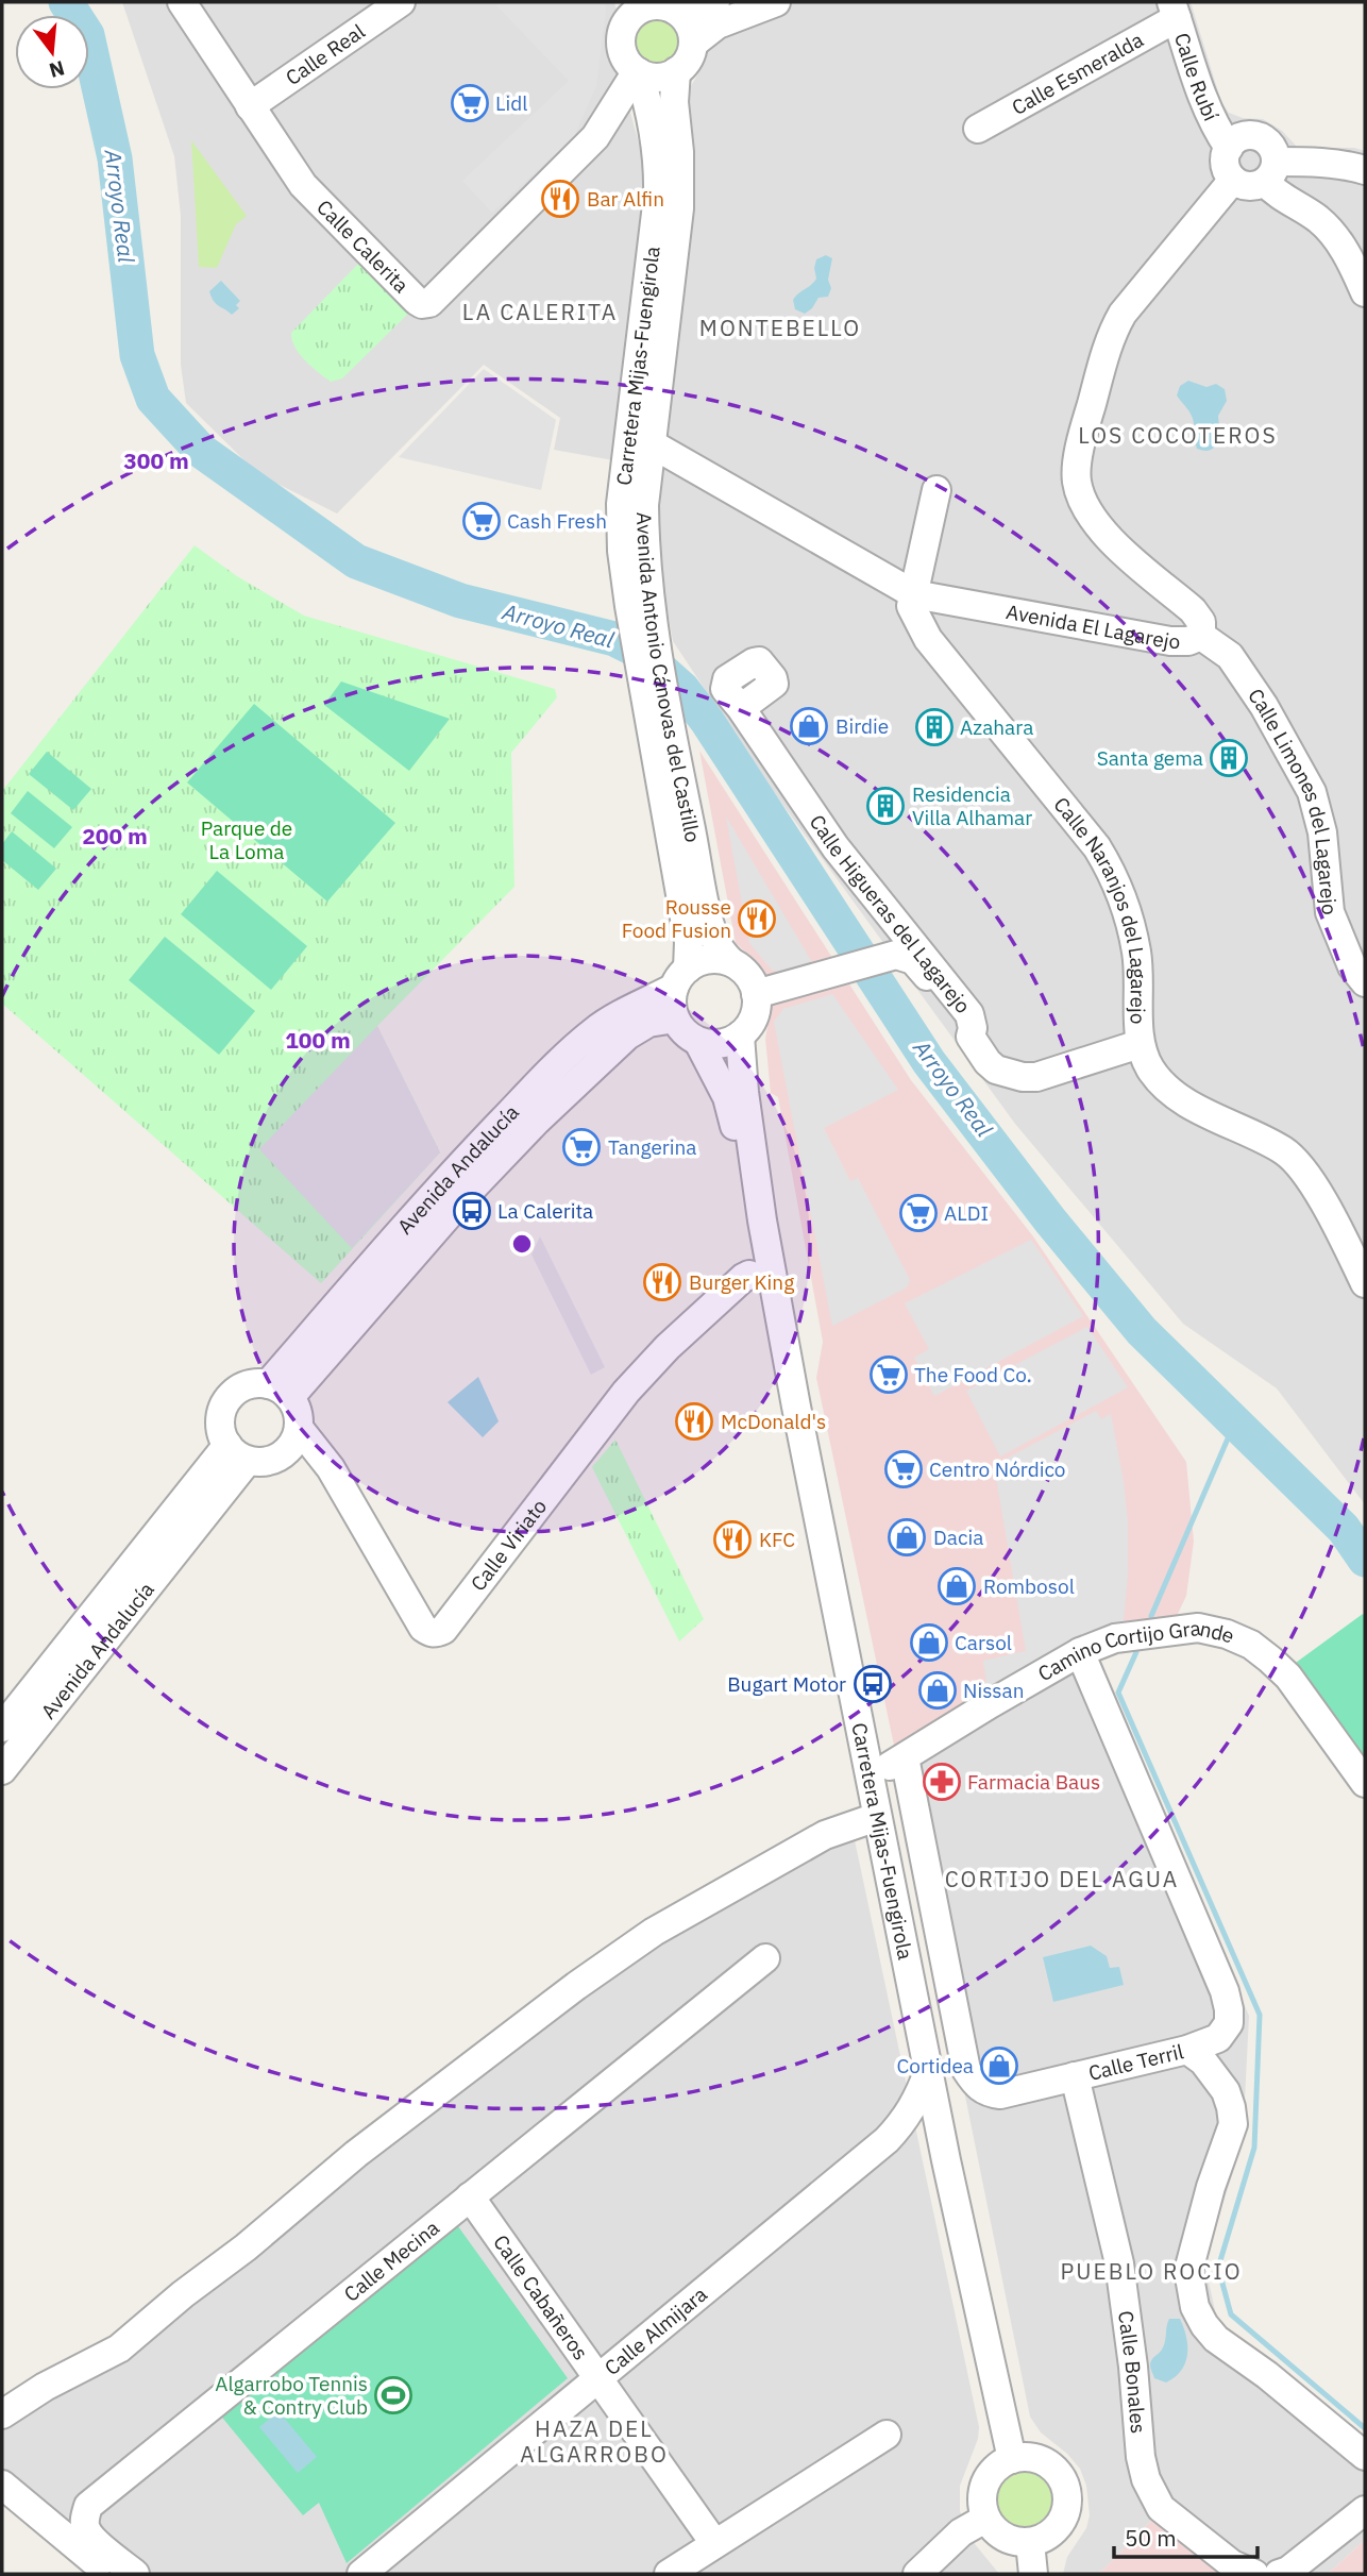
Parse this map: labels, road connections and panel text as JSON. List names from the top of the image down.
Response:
{
  "streets": {
    "street": [
      "Calle Real",
      "Calle Esmeralda",
      "Calle Rubí",
      "Calle Calerita",
      "Carretera Mijas-Fuengirola",
      "Avenida El Lagarejo",
      "Avenida Antonio Cánovas del Castillo",
      "Calle Limones del Lagarejo",
      "Calle Higueras del Lagarejo",
      "Calle Naranjos del Lagarejo",
      "Avenida Andalucía",
      "Calle Viriato",
      "Camino Cortijo Grande",
      "Calle Terril",
      "Calle Mecina",
      "Calle Cabañeros",
      "Calle Almijara",
      "Calle Bonales"
    ]
  },
  "crossings": [
    ["Calle Real", "Calle Calerita"],
    ["Calle Esmeralda", "Calle Rubí"],
    ["Calle Rubí", "Avenida El Lagarejo"],
    ["Carretera Mijas-Fuengirola", "Avenida Antonio Cánovas del Castillo"],
    ["Carretera Mijas-Fuengirola", "Avenida Andalucía"],
    ["Carretera Mijas-Fuengirola", "Camino Cortijo Grande"],
    ["Carretera Mijas-Fuengirola", "Calle Almijara"],
    ["Avenida El Lagarejo", "Avenida Antonio Cánovas del Castillo"],
    ["Avenida El Lagarejo", "Calle Limones del Lagarejo"],
    ["Avenida El Lagarejo", "Calle Naranjos del Lagarejo"],
    ["Avenida Antonio Cánovas del Castillo", "Avenida Andalucía"],
    ["Calle Higueras del Lagarejo", "Calle Naranjos del Lagarejo"],
    ["Avenida Andalucía", "Calle Viriato"],
    ["Camino Cortijo Grande", "Calle Terril"],
    ["Calle Terril", "Calle Bonales"],
    ["Calle Mecina", "Calle Cabañeros"],
    ["Calle Cabañeros", "Calle Almijara"]
  ],
  "districts": [
    "LA CALERITA",
    "MONTEBELLO",
    "LOS COCOTEROS",
    "CORTIJO DEL AGUA",
    "PUEBLO ROCIO",
    "HAZA DEL ALGARROBO"
  ],
  "water": ["Arroyo Real"],
  "parks": ["Parque de La Loma"],
  "places": {
    "supermarket": [
      "Lidl",
      "Cash Fresh",
      "Tangerina",
      "ALDI",
      "The Food Co.",
      "Centro Nórdico"
    ],
    "restaurant": [
      "Bar Alfin",
      "Rousse Food Fusion",
      "Burger King",
      "McDonald's",
      "KFC"
    ],
    "shop": [
      "Birdie",
      "Dacia",
      "Rombosol",
      "Carsol",
      "Nissan",
      "Cortidea"
    ],
    "building": ["Azahara", "Santa gema", "Residencia Villa Alhamar"],
    "bus stop": ["La Calerita", "Bugart Motor"],
    "pharmacy": ["Farmacia Baus"],
    "sports": ["Algarrobo Tennis & Contry Club"]
  },
  "scale_bar": "50 m",
  "north": "bottom",
  "rings": ["300 m", "200 m", "100 m"]
}
